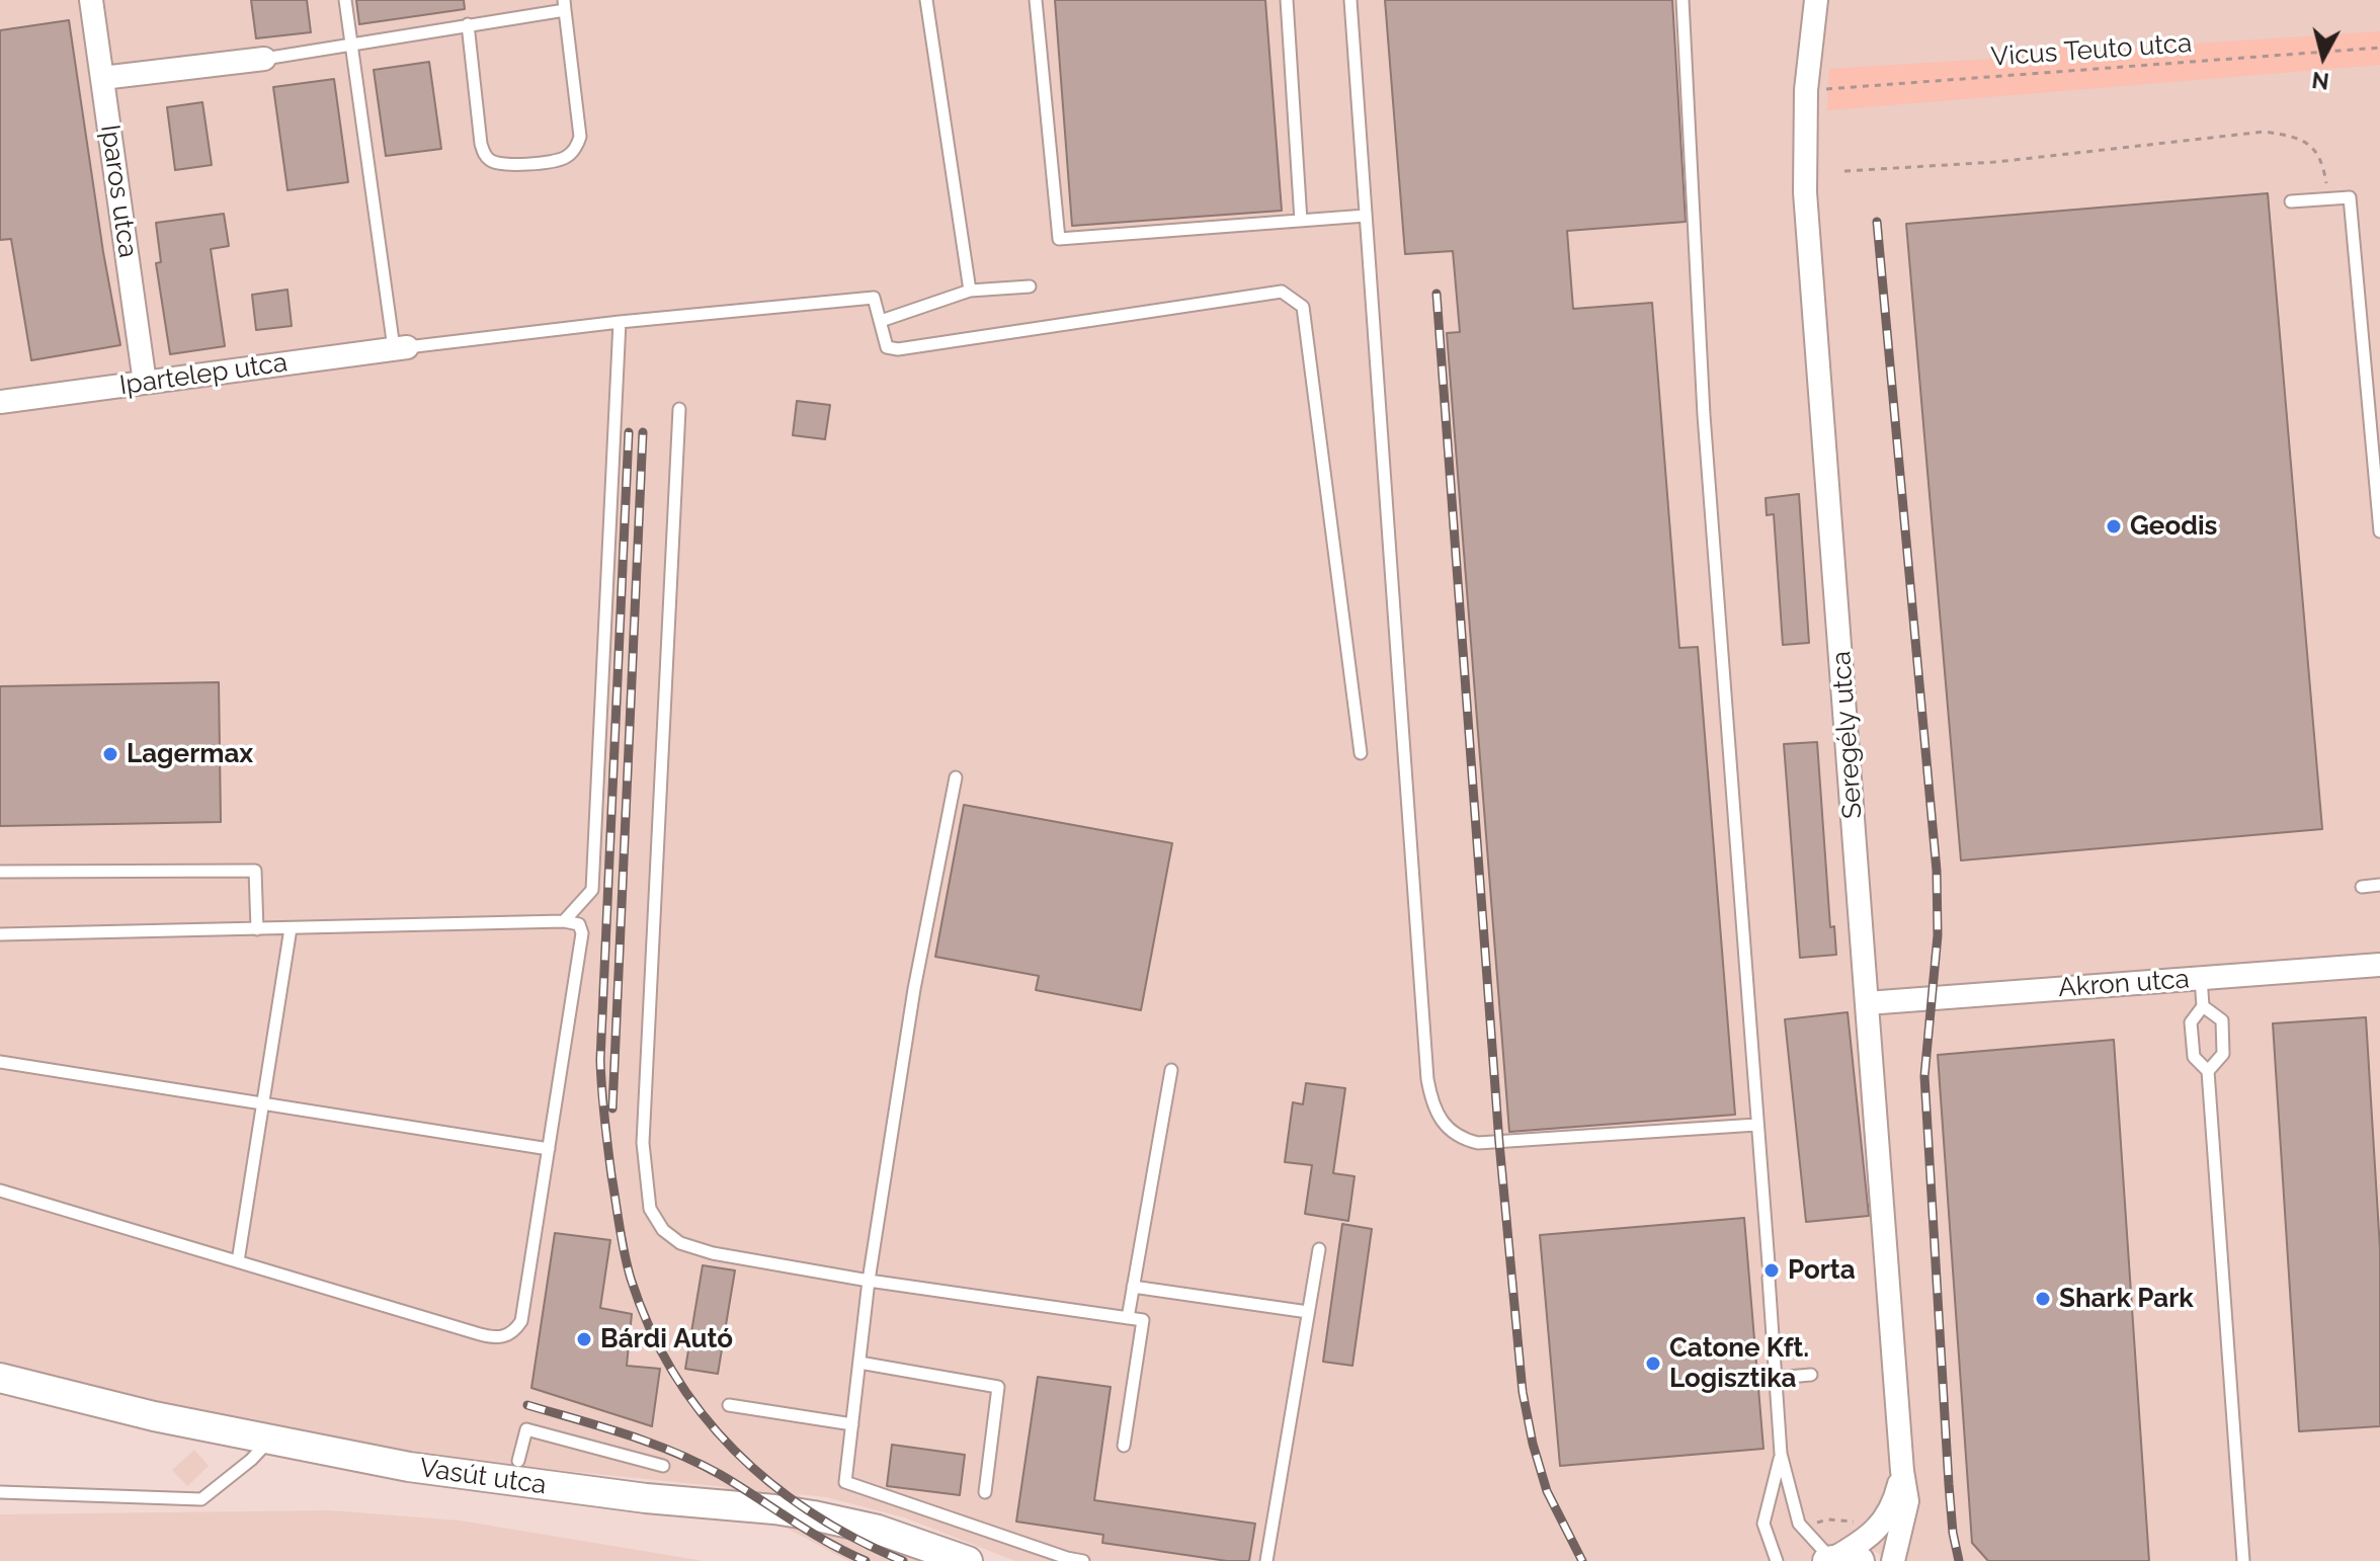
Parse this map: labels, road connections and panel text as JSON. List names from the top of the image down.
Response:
{
  "streets": {
    "street": [
      "Iparos utca",
      "Ipartelep utca",
      "Seregély utca",
      "Akron utca",
      "Vasút utca"
    ],
    "path": ["Vicus Teuto utca"]
  },
  "crossings": [
    ["Vicus Teuto utca", "Seregély utca"],
    ["Iparos utca", "Ipartelep utca"],
    ["Seregély utca", "Akron utca"]
  ],
  "places": [
    "Geodis",
    "Lagermax",
    "Porta",
    "Shark Park",
    "Bárdi Autó",
    "Catone Kft. Logisztika"
  ],
  "north": "bottom"
}
